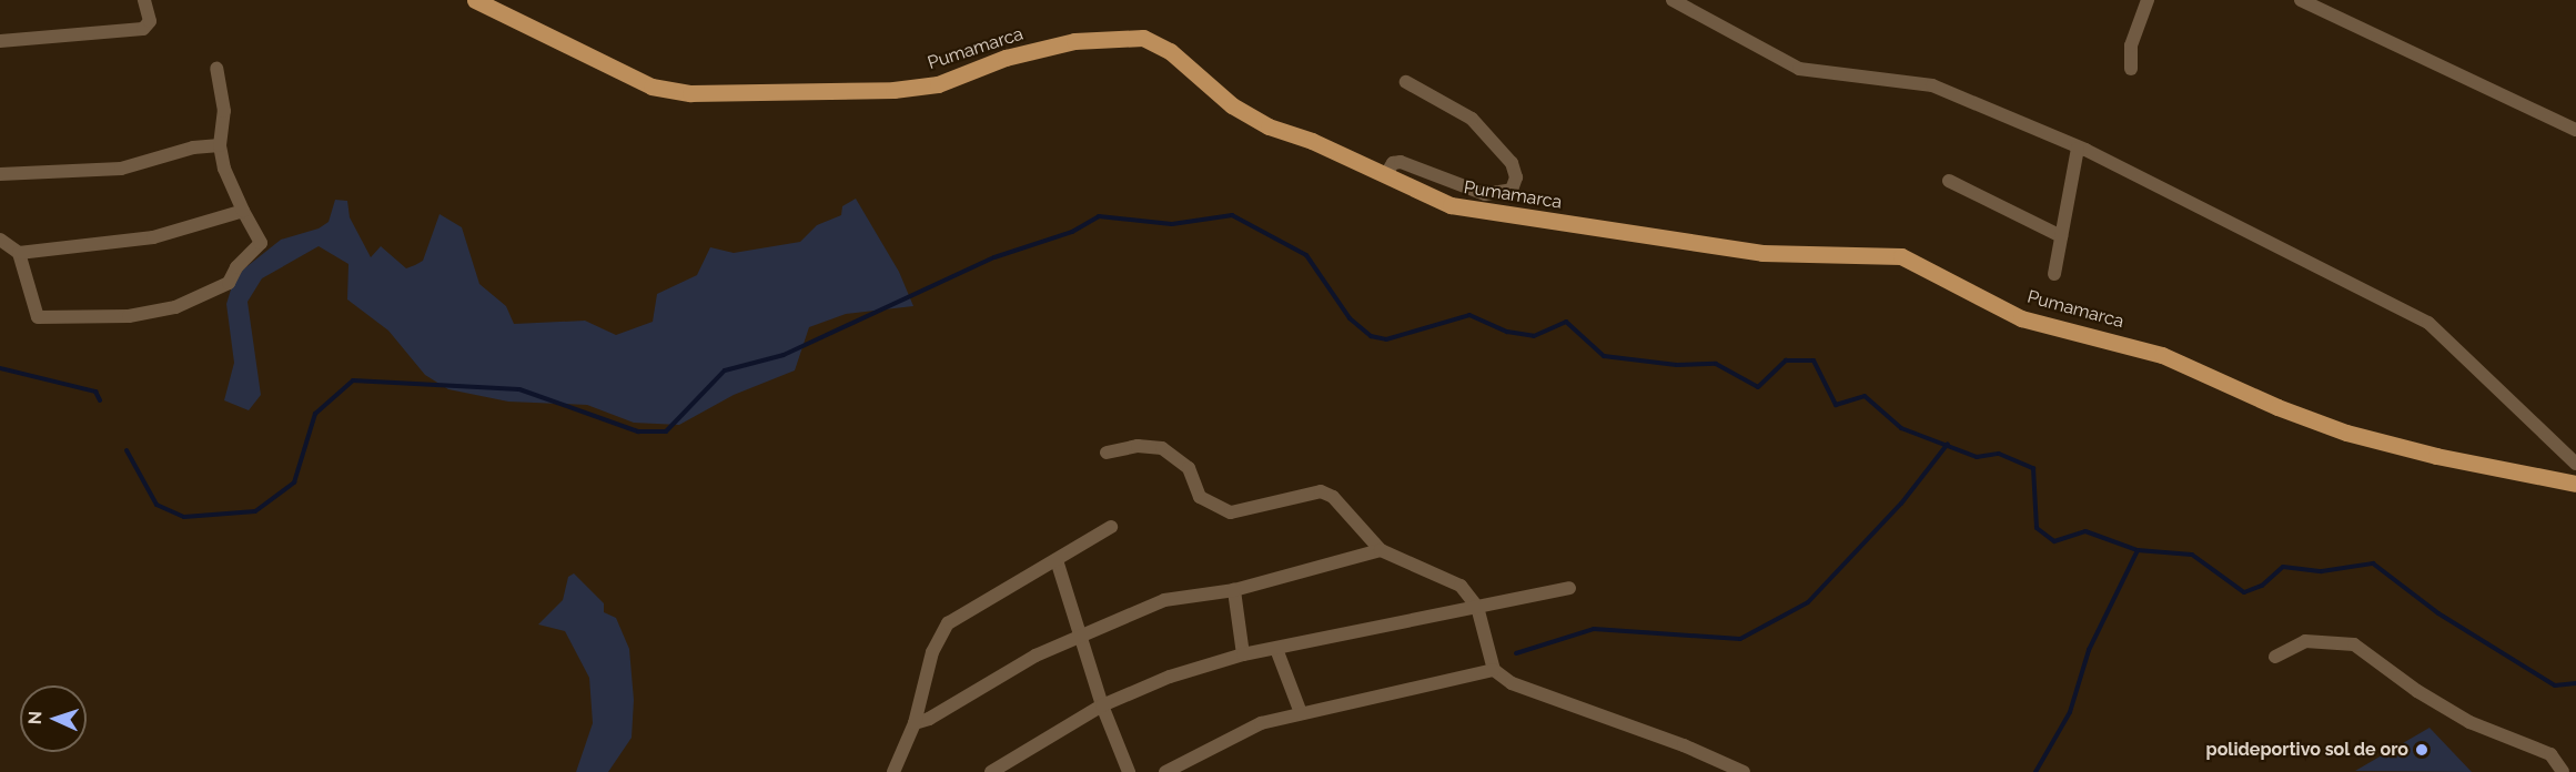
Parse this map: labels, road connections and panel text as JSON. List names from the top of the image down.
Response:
{
  "streets": {
    "main road": ["Pumamarca"]
  },
  "places": ["polideportivo sol de oro"],
  "north": "left"
}
